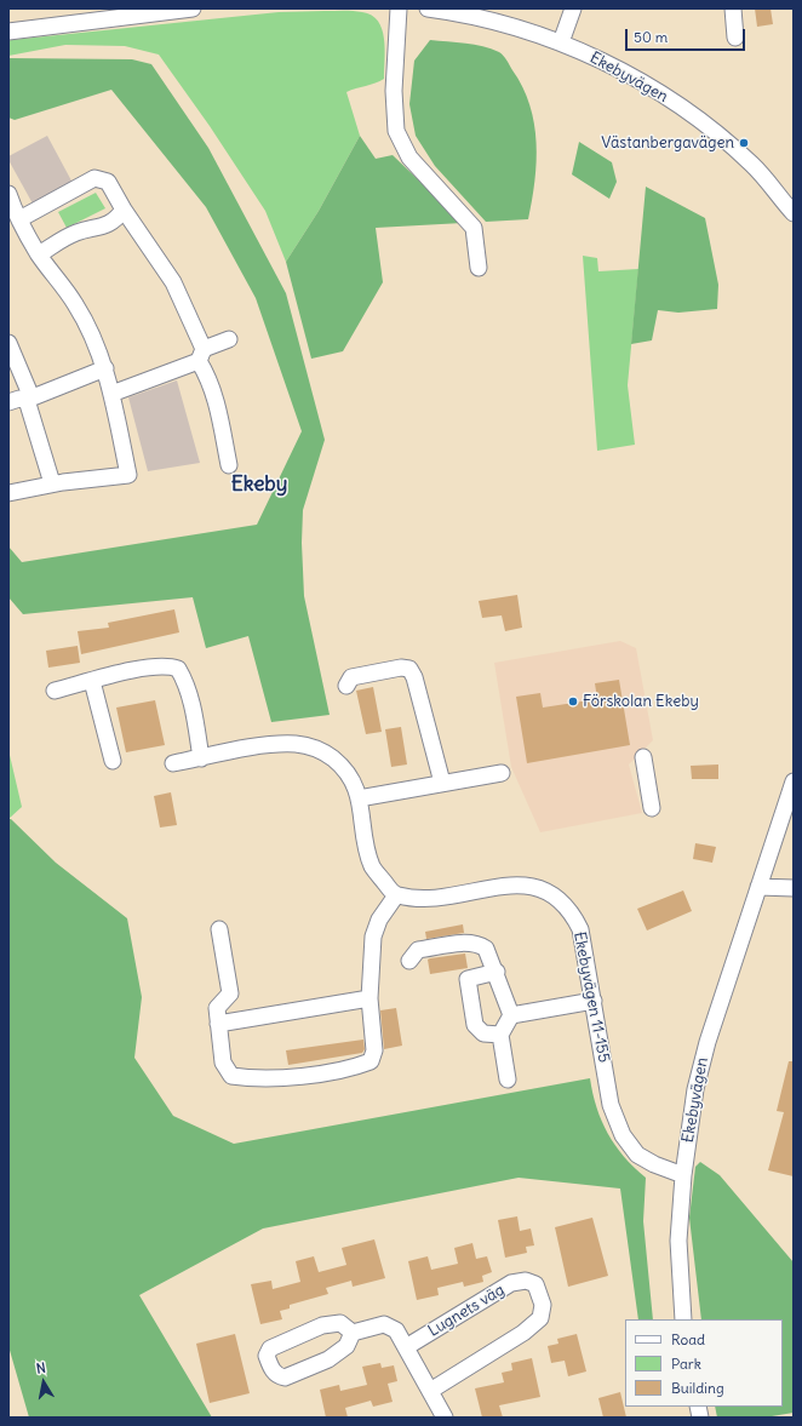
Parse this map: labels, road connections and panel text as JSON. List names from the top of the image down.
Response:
{
  "streets": {
    "street": ["Ekebyvägen", "Ekebyvägen 11-155", "Lugnets väg"]
  },
  "crossings": [
    ["Ekebyvägen", "Ekebyvägen 11-155"]
  ],
  "districts": ["Ekeby"],
  "places": ["Västanbergavägen", "Förskolan Ekeby"],
  "legend": ["Road", "Park", "Building"],
  "scale_bar": "50 m",
  "north": "top"
}
